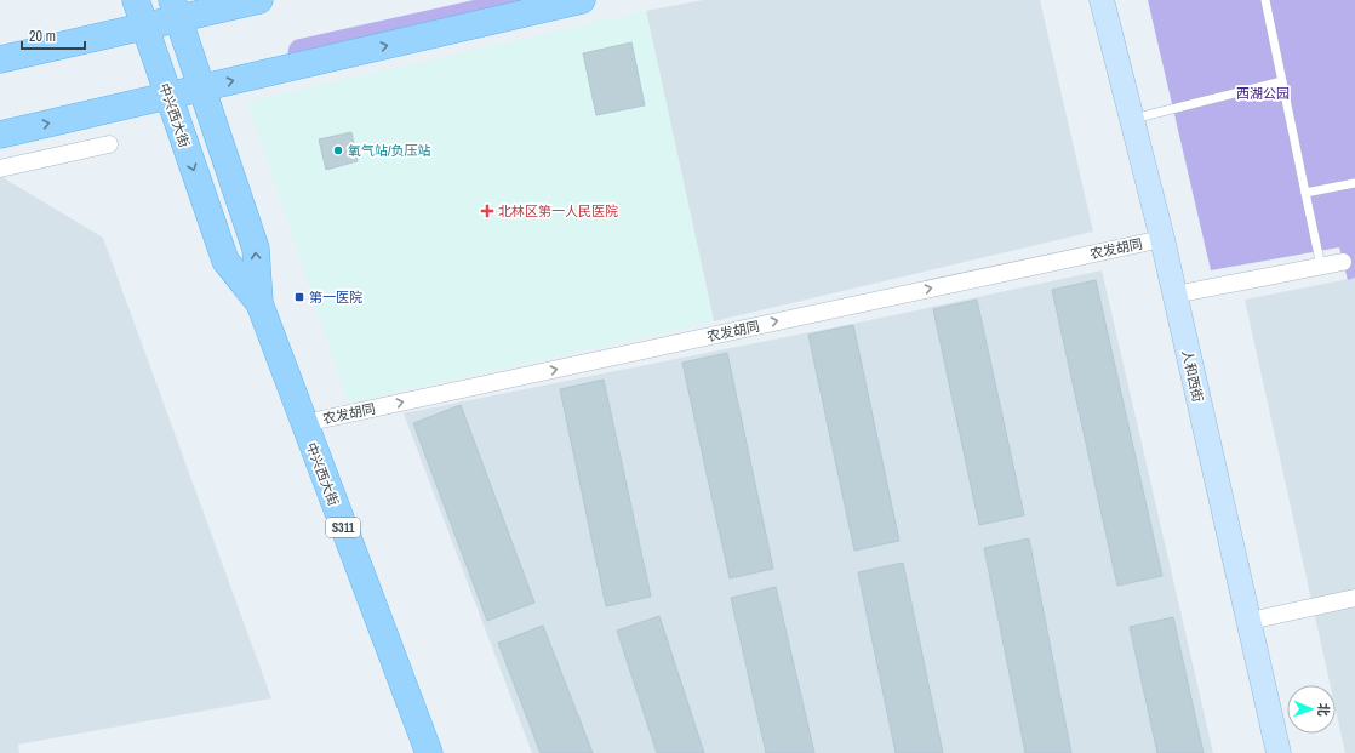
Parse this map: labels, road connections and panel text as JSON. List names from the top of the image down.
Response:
{
  "streets": {
    "main road": ["中兴西大街", "人和西街", "S311"],
    "street": ["农发胡同"]
  },
  "crossings": [
    ["中兴西大街", "农发胡同"],
    ["农发胡同", "人和西街"]
  ],
  "one_way": ["农发胡同"],
  "parks": ["西湖公园"],
  "places": {
    "other": ["氧气站/负压站"],
    "health": ["北林区第一人民医院"],
    "transit": ["第一医院"]
  },
  "scale_bar": "20 m",
  "north": "right"
}
